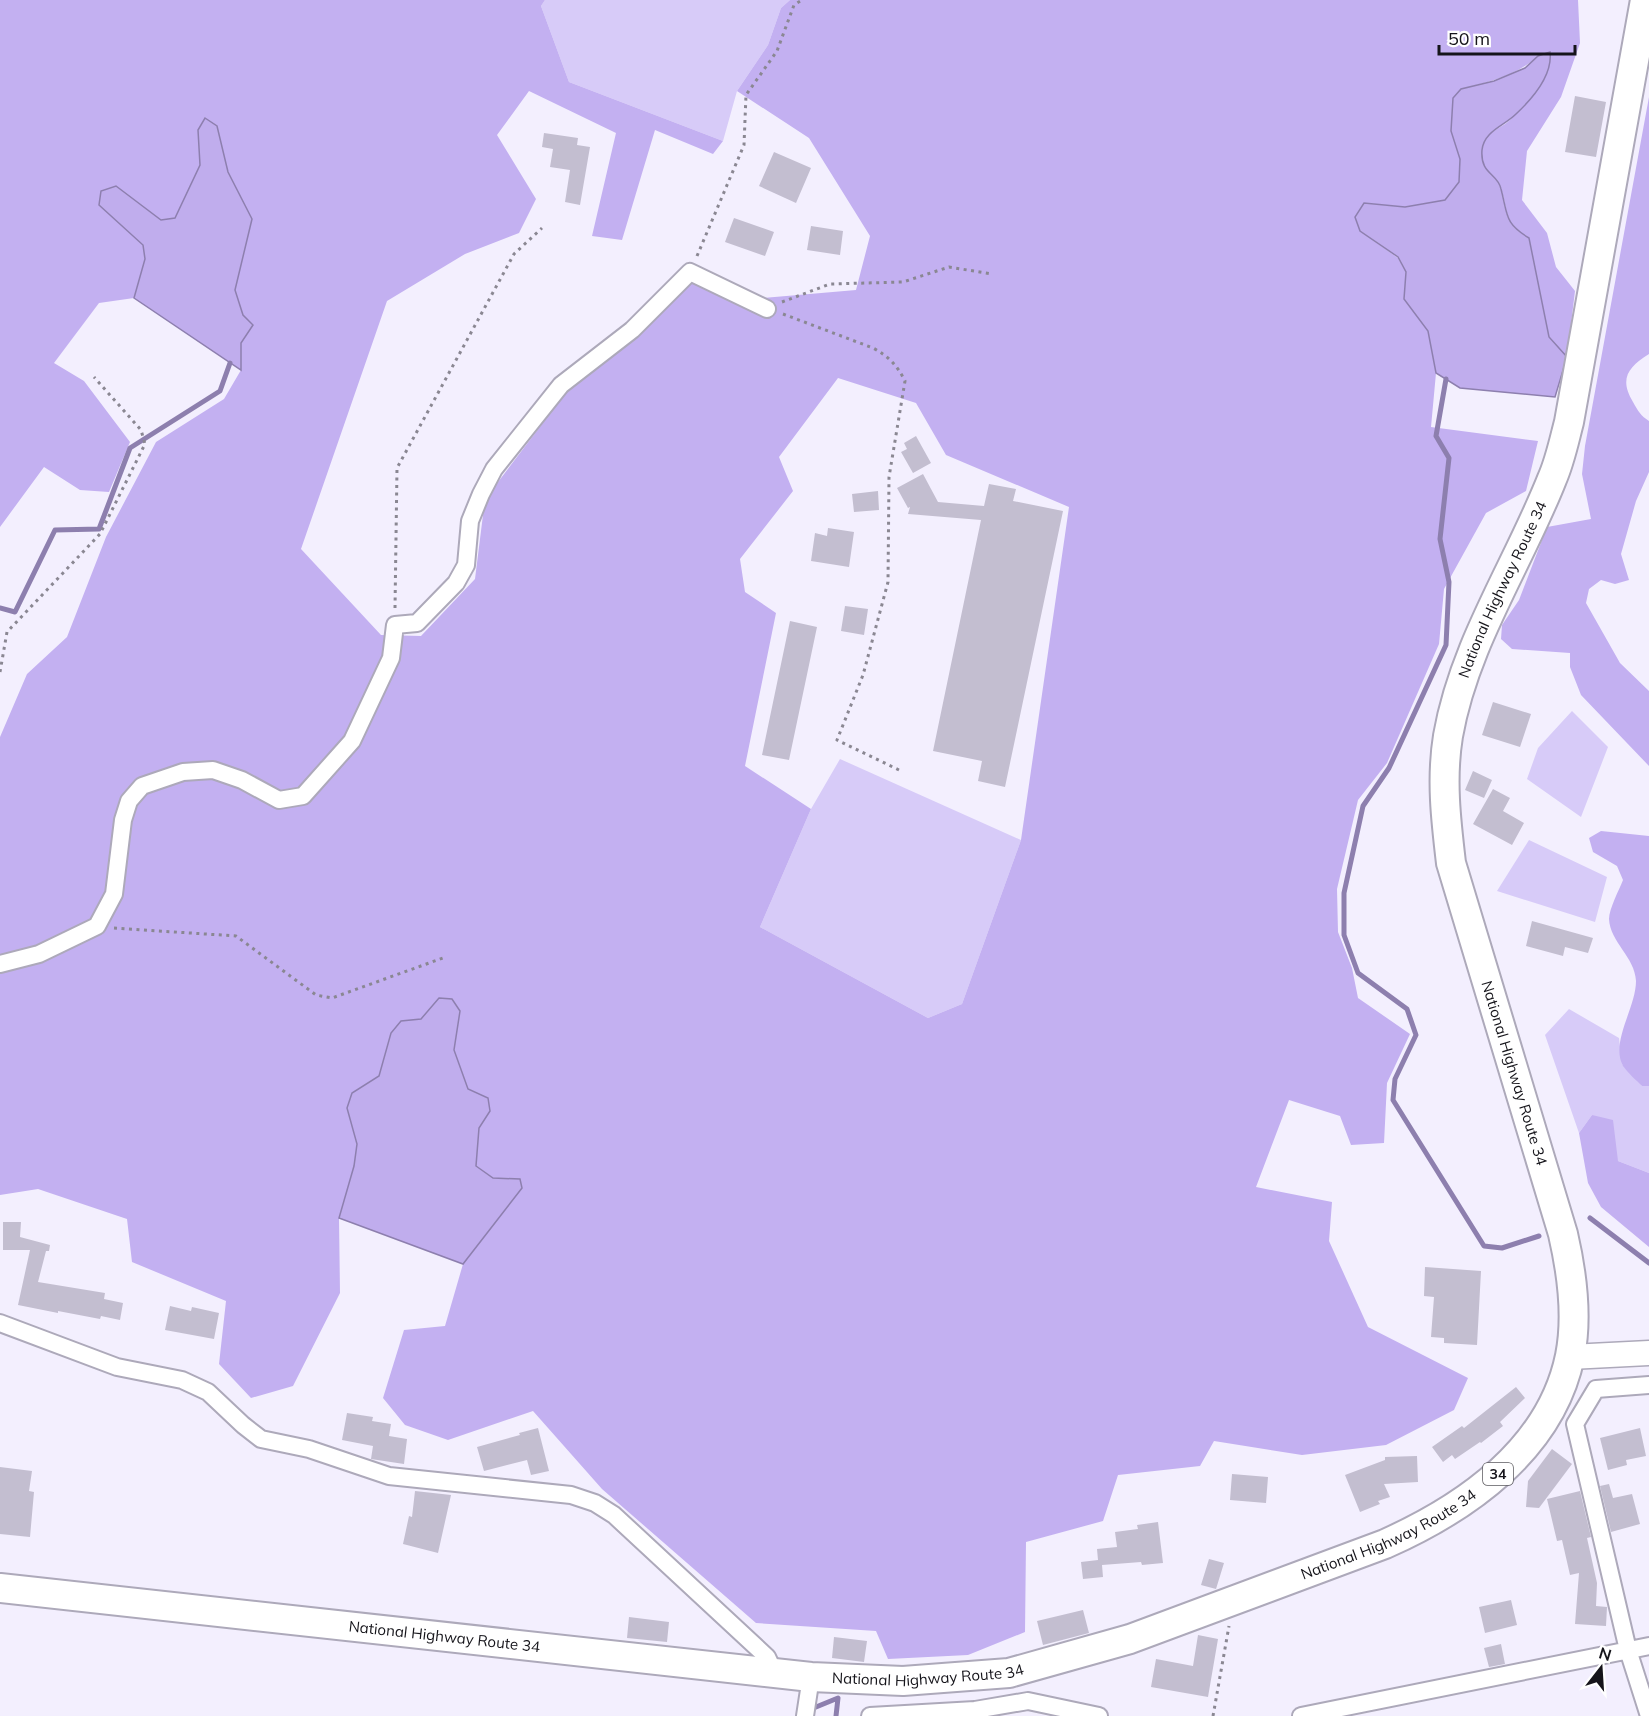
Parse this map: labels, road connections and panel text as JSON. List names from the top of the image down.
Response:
{
  "streets": {
    "highway": ["National Highway Route 34", "34"]
  },
  "scale_bar": "50 m",
  "north": "top"
}
